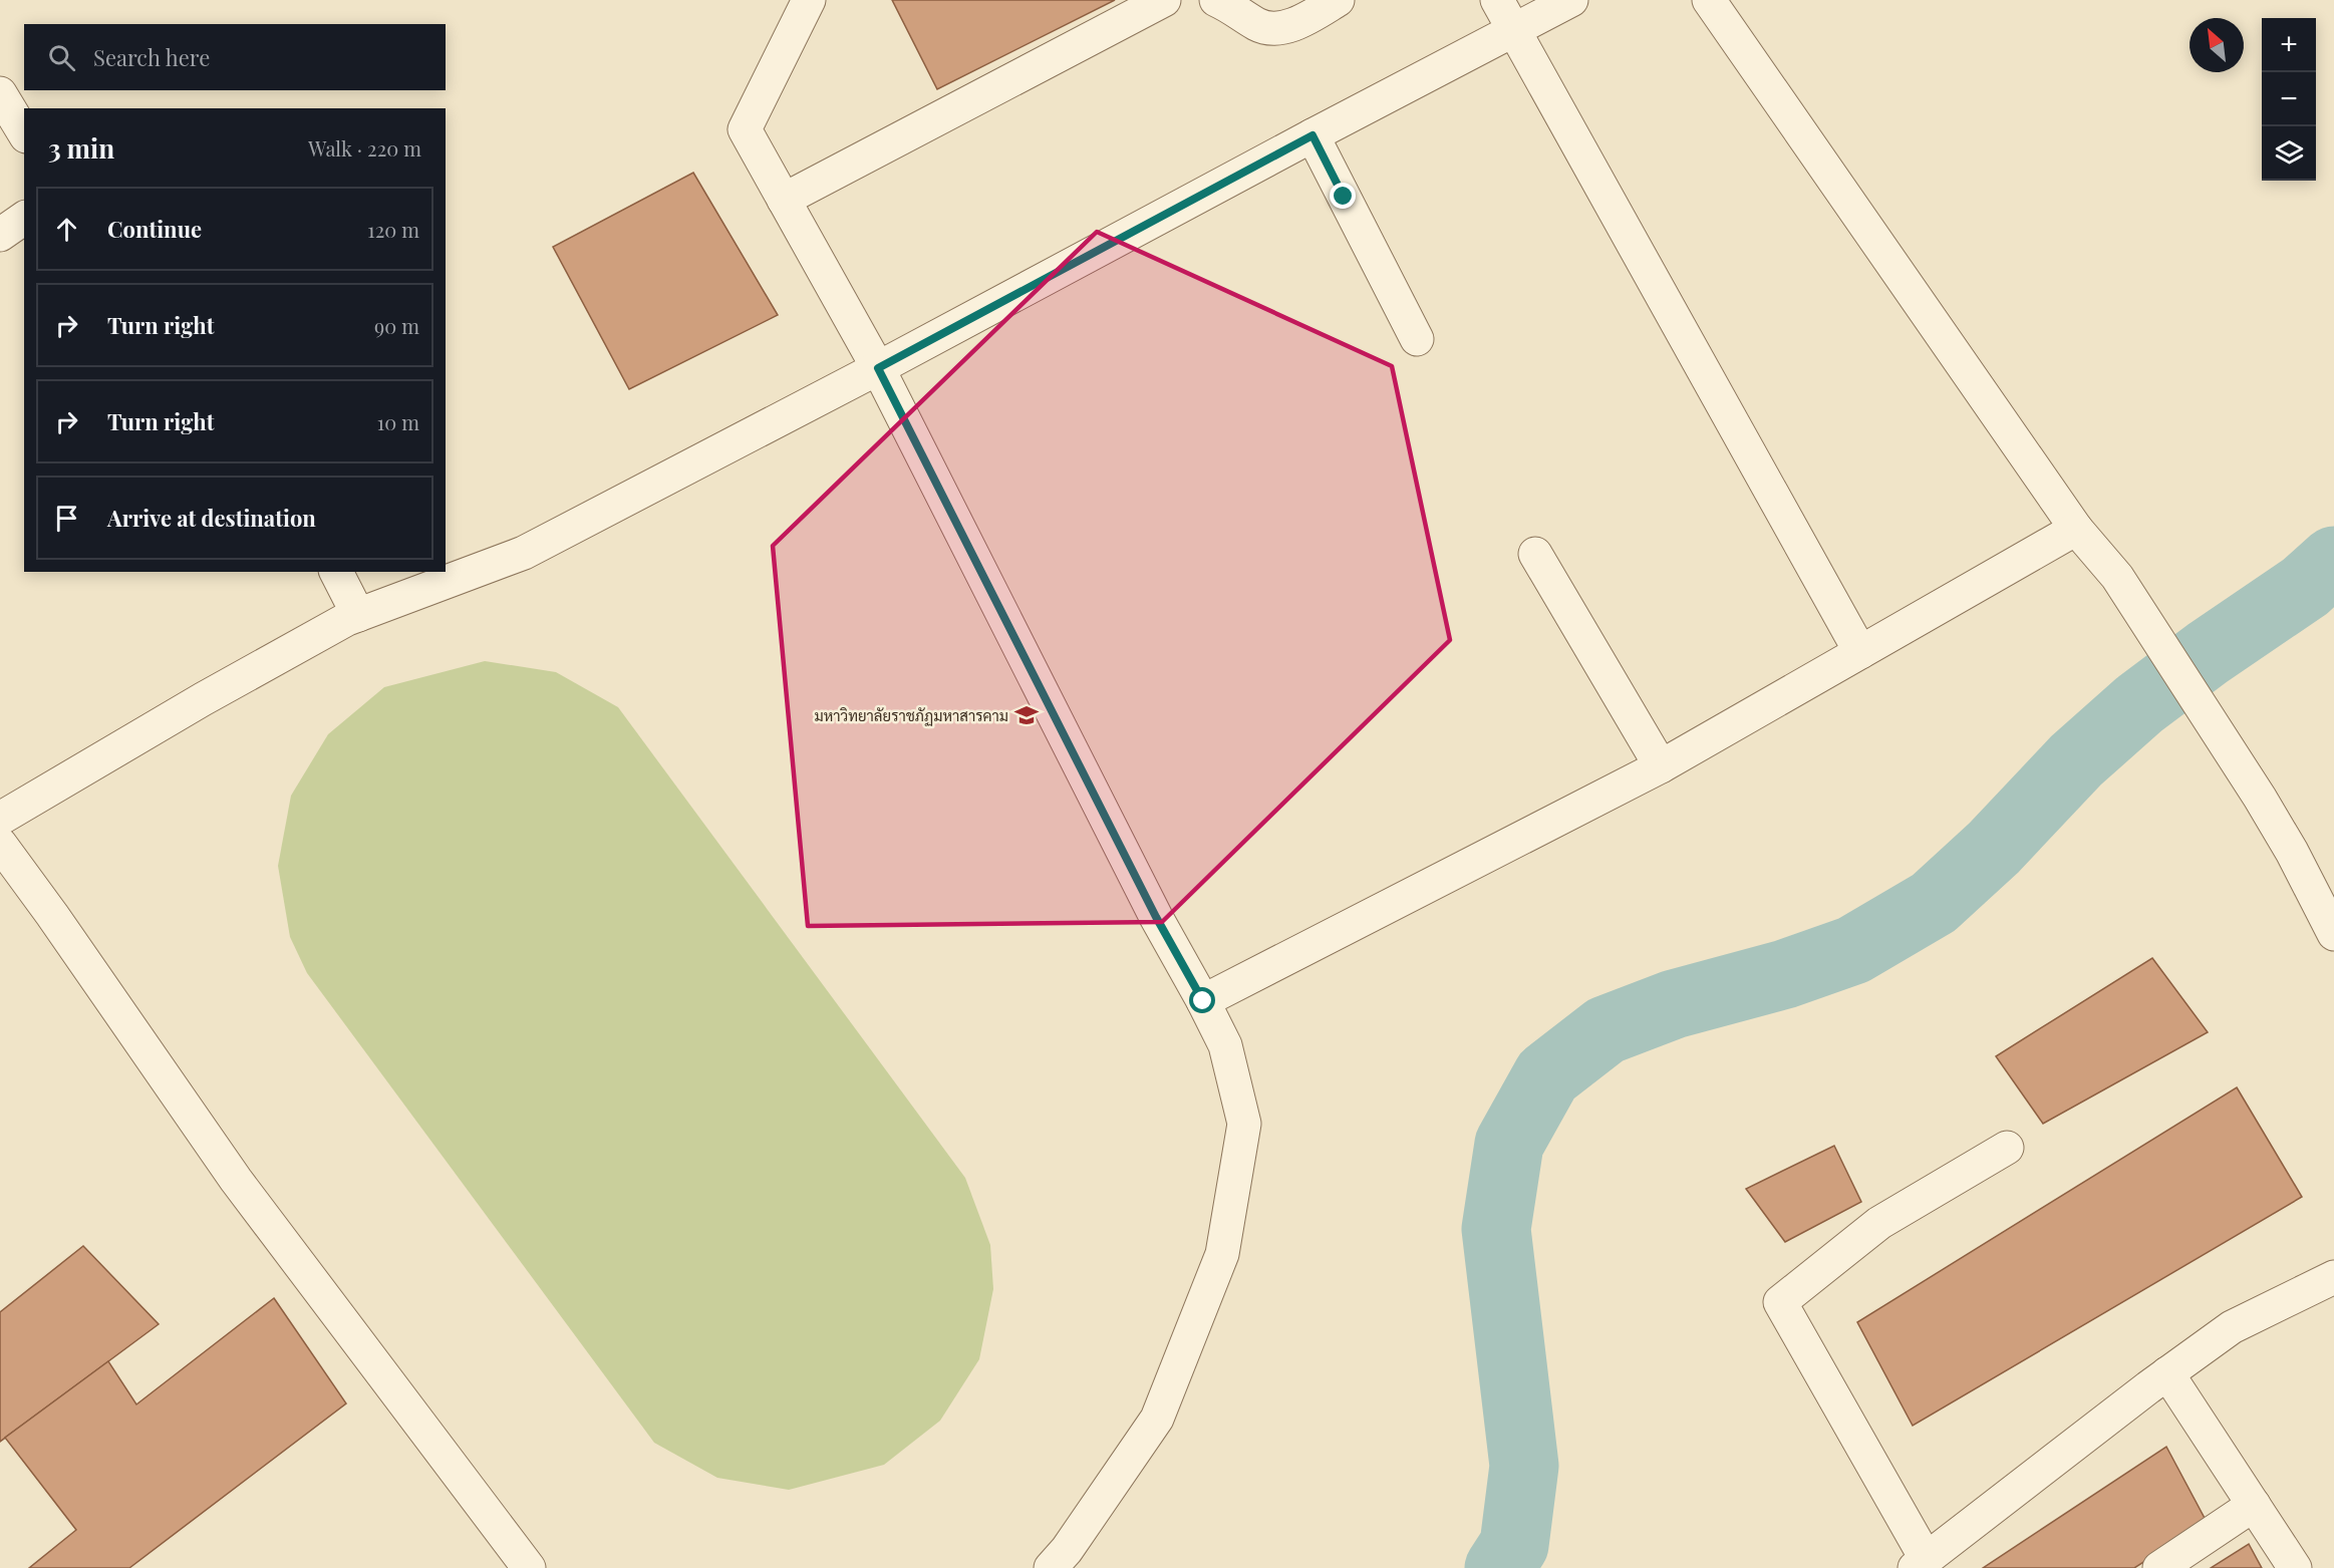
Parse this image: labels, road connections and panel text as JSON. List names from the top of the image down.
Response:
{
  "places": {
    "school or university": ["มหาวิทยาลัยราชภัฏมหาสารคาม"]
  },
  "north": "top left",
  "page": {
    "map_buttons": ["+", "−"],
    "search": "Search here",
    "heading": ["3 min", "Walk · 220 m"],
    "list": [
      ["Continue", "120 m"],
      ["Turn right", "90 m"],
      ["Turn right", "10 m"],
      "Arrive at destination"
    ]
  }
}
